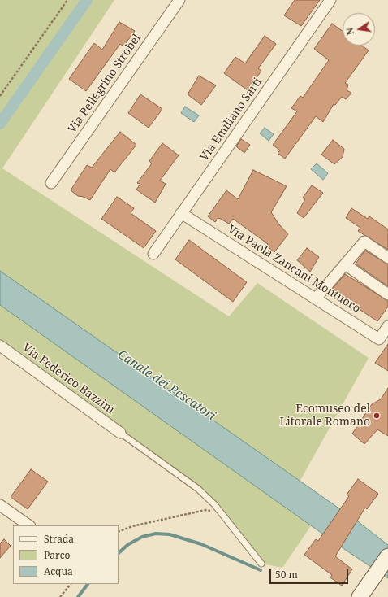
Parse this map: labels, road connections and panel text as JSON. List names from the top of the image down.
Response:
{
  "streets": {
    "street": [
      "Via Pellegrino Strobel",
      "Via Emiliano Sarti",
      "Via Paola Zancani Montuoro",
      "Via Federico Bazzini"
    ]
  },
  "crossings": [
    ["Via Emiliano Sarti", "Via Paola Zancani Montuoro"]
  ],
  "water": ["Canale dei Pescatori"],
  "places": ["Ecomuseo del Litorale Romano"],
  "legend": ["Strada", "Parco", "Acqua"],
  "scale_bar": "50 m",
  "north": "left"
}
